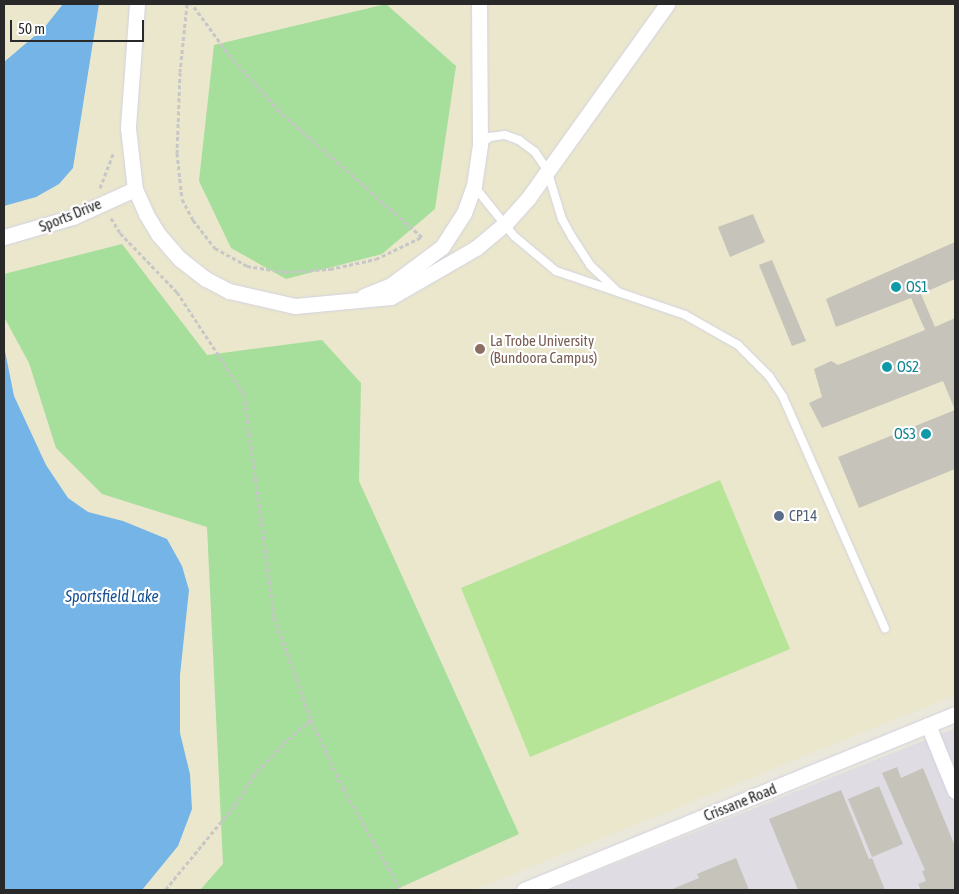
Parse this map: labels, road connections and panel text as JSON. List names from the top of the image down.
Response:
{
  "streets": {
    "street": ["Sports Drive", "Crissane Road"]
  },
  "water": ["Sportsfield Lake"],
  "places": [
    "OS1",
    "La Trobe University (Bundoora Campus)",
    "OS2",
    "OS3",
    "CP14"
  ],
  "scale_bar": "50 m"
}
